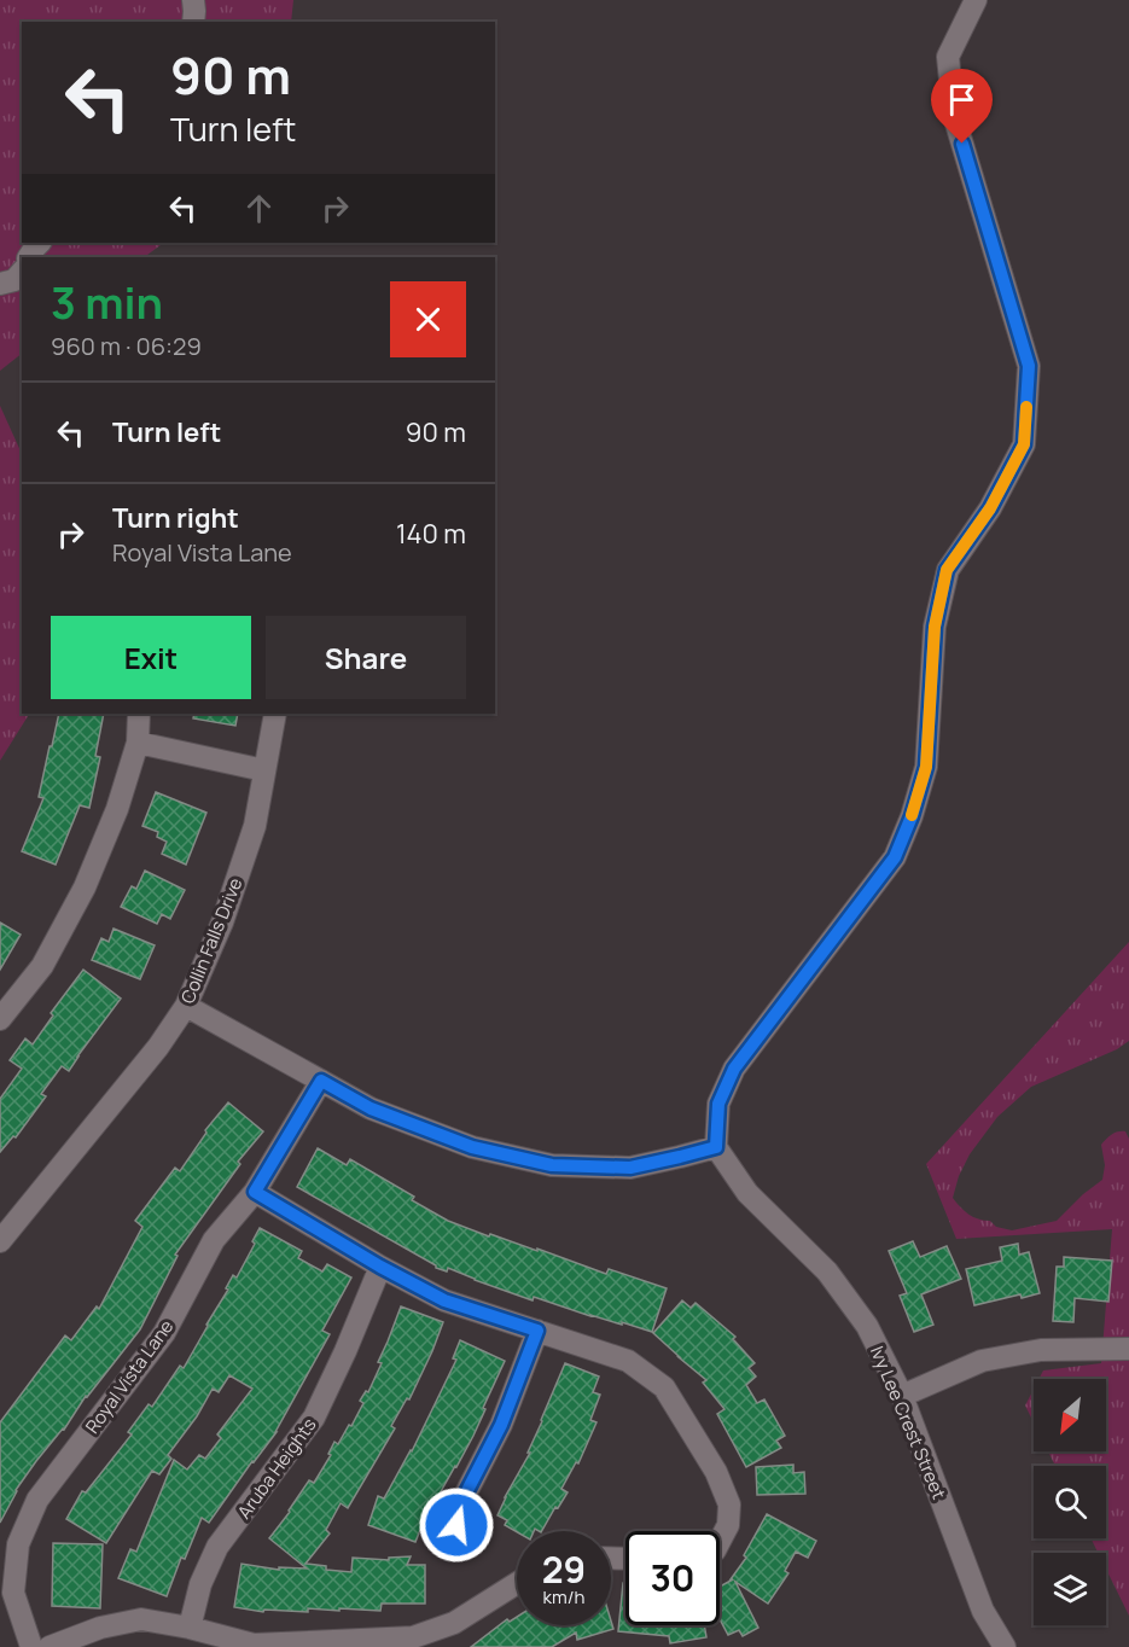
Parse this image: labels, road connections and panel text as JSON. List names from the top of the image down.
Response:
{
  "streets": {
    "street": [
      "Collin Falls Drive",
      "Royal Vista Lane",
      "Ivy Lee Crest Street",
      "Aruba Heights"
    ]
  },
  "north": "bottom left",
  "page": {
    "turn": ["90 m", "Turn left"],
    "heading": ["3 min", "960 m · 06:29"],
    "list": [
      {
        "name": "Turn left",
        "value": "90 m"
      },
      {
        "name": "Turn right",
        "note": "Royal Vista Lane",
        "value": "140 m"
      }
    ],
    "buttons": ["Exit", "Share"],
    "speed": "29 km/h",
    "limit": "30"
  }
}
